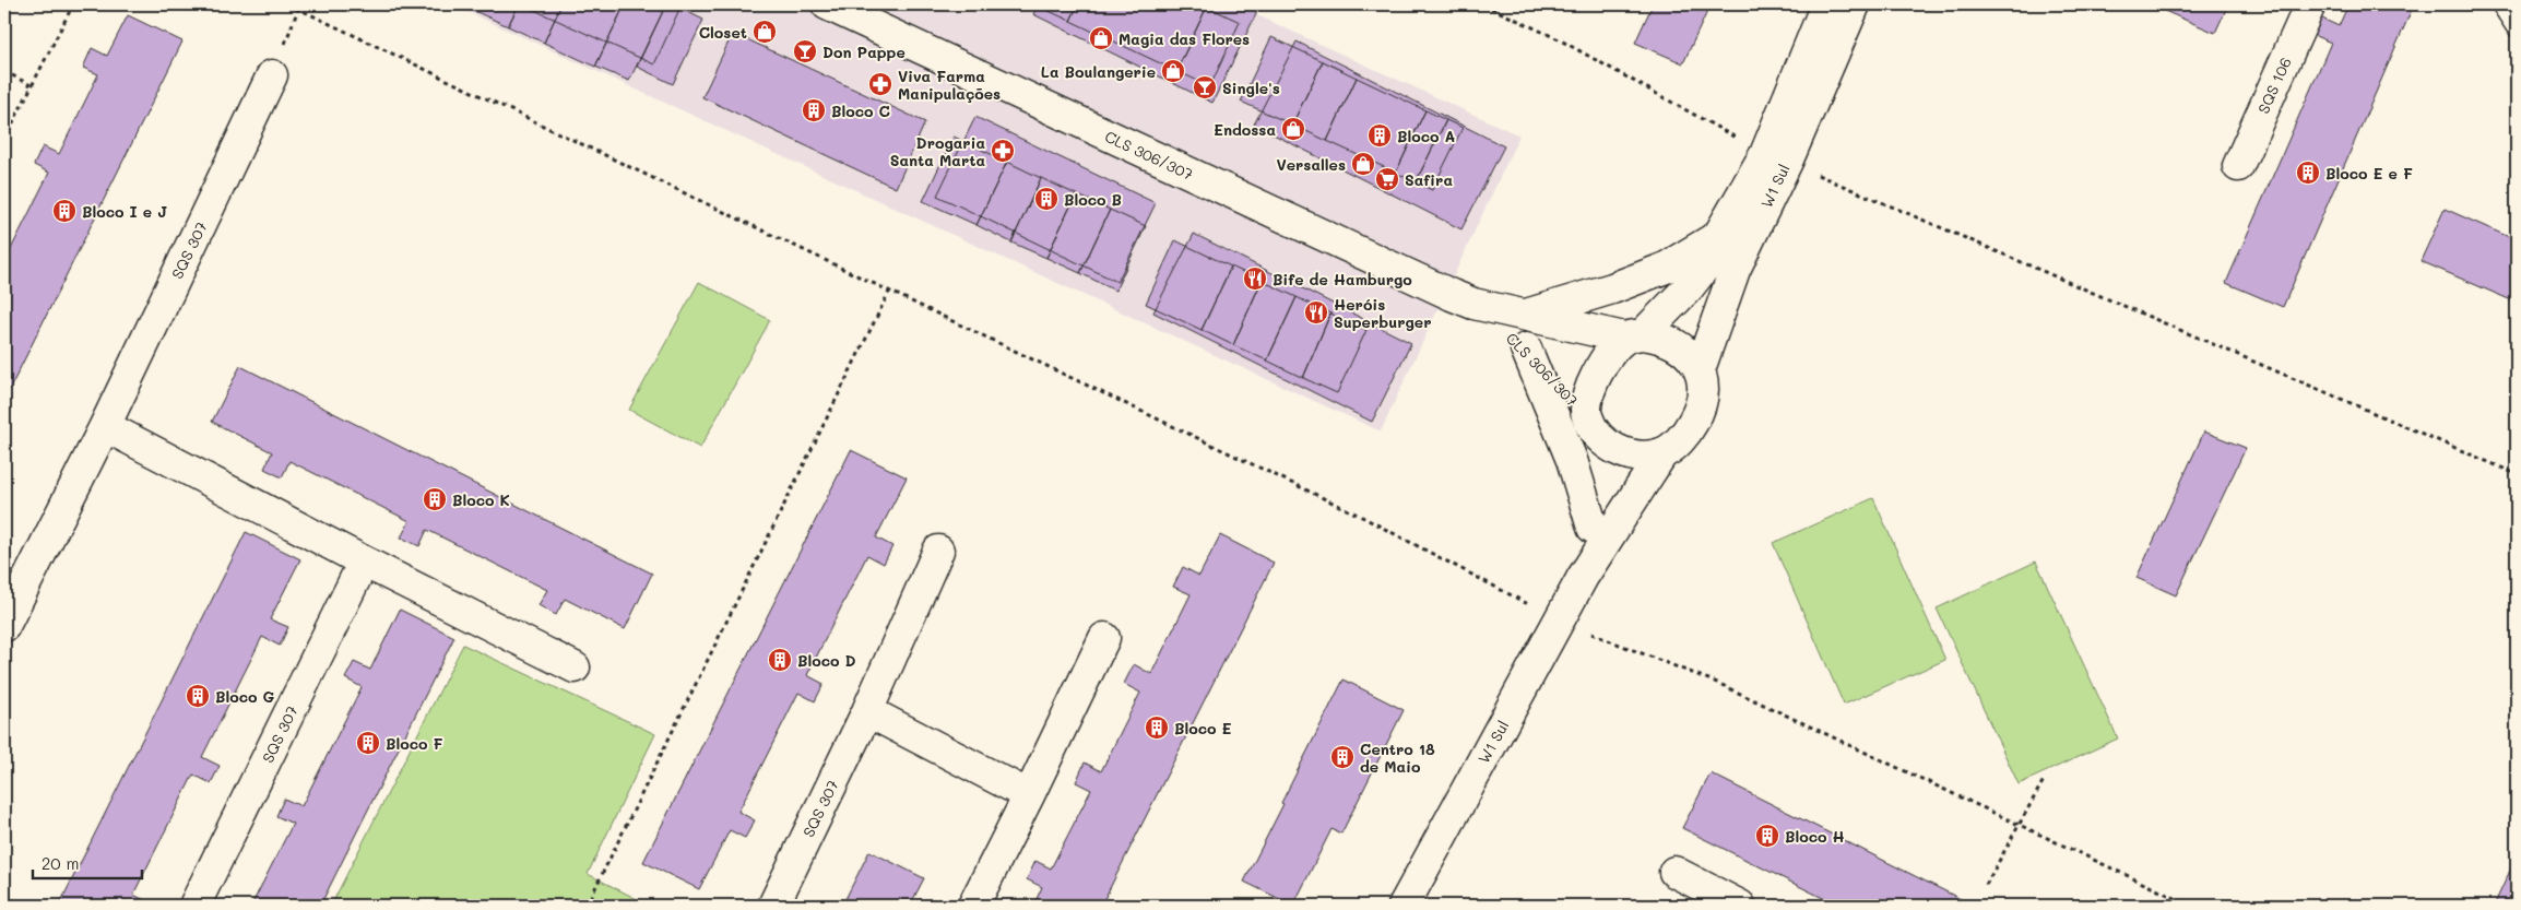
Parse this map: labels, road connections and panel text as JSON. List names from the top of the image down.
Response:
{
  "streets": {
    "street": [
      "SQS 106",
      "CLS 306/307",
      "W1 Sul",
      "SQS 307"
    ]
  },
  "crossings": [
    ["CLS 306/307", "W1 Sul"]
  ],
  "places": {
    "shop": [
      "Closet",
      "Magia das Flores",
      "La Boulangerie",
      "Endossa",
      "Versalles"
    ],
    "bar": ["Don Pappe", "Single's"],
    "pharmacy": ["Viva Farma Manipulações", "Drogaria Santa Marta"],
    "building": [
      "Bloco C",
      "Bloco A",
      "Bloco E e F",
      "Bloco B",
      "Bloco I e J",
      "Bloco K",
      "Bloco D",
      "Bloco G",
      "Bloco E",
      "Bloco F",
      "Centro 18 de Maio",
      "Bloco H"
    ],
    "supermarket": ["Safira"],
    "restaurant": ["Bife de Hamburgo", "Heróis Superburger"]
  },
  "scale_bar": "20 m"
}
